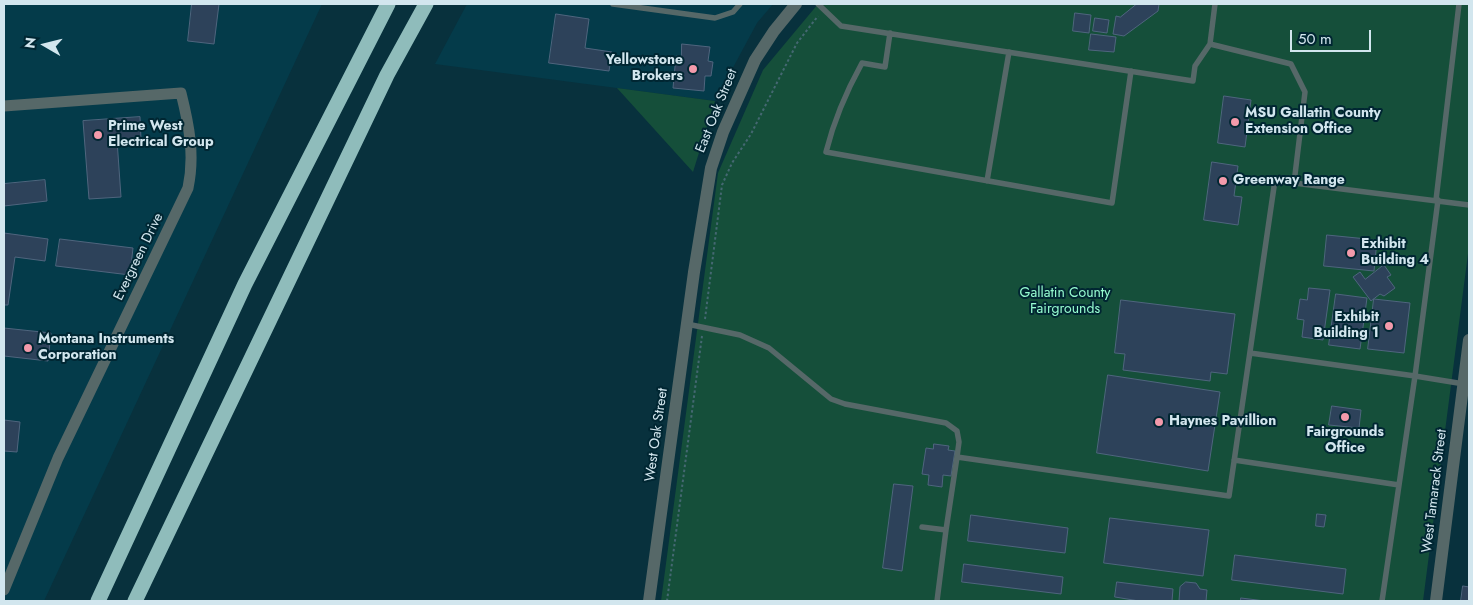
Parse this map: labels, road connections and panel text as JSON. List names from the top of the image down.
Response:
{
  "streets": {
    "street": [
      "East Oak Street",
      "Evergreen Drive",
      "West Oak Street",
      "West Tamarack Street"
    ]
  },
  "crossings": [
    ["East Oak Street", "West Oak Street"]
  ],
  "parks": ["Gallatin County Fairgrounds"],
  "places": [
    "Yellowstone Brokers",
    "MSU Gallatin County Extension Office",
    "Prime West Electrical Group",
    "Greenway Range",
    "Exhibit Building 4",
    "Exhibit Building 1",
    "Montana Instruments Corporation",
    "Fairgrounds Office",
    "Haynes Pavillion"
  ],
  "scale_bar": "50 m",
  "north": "left"
}
